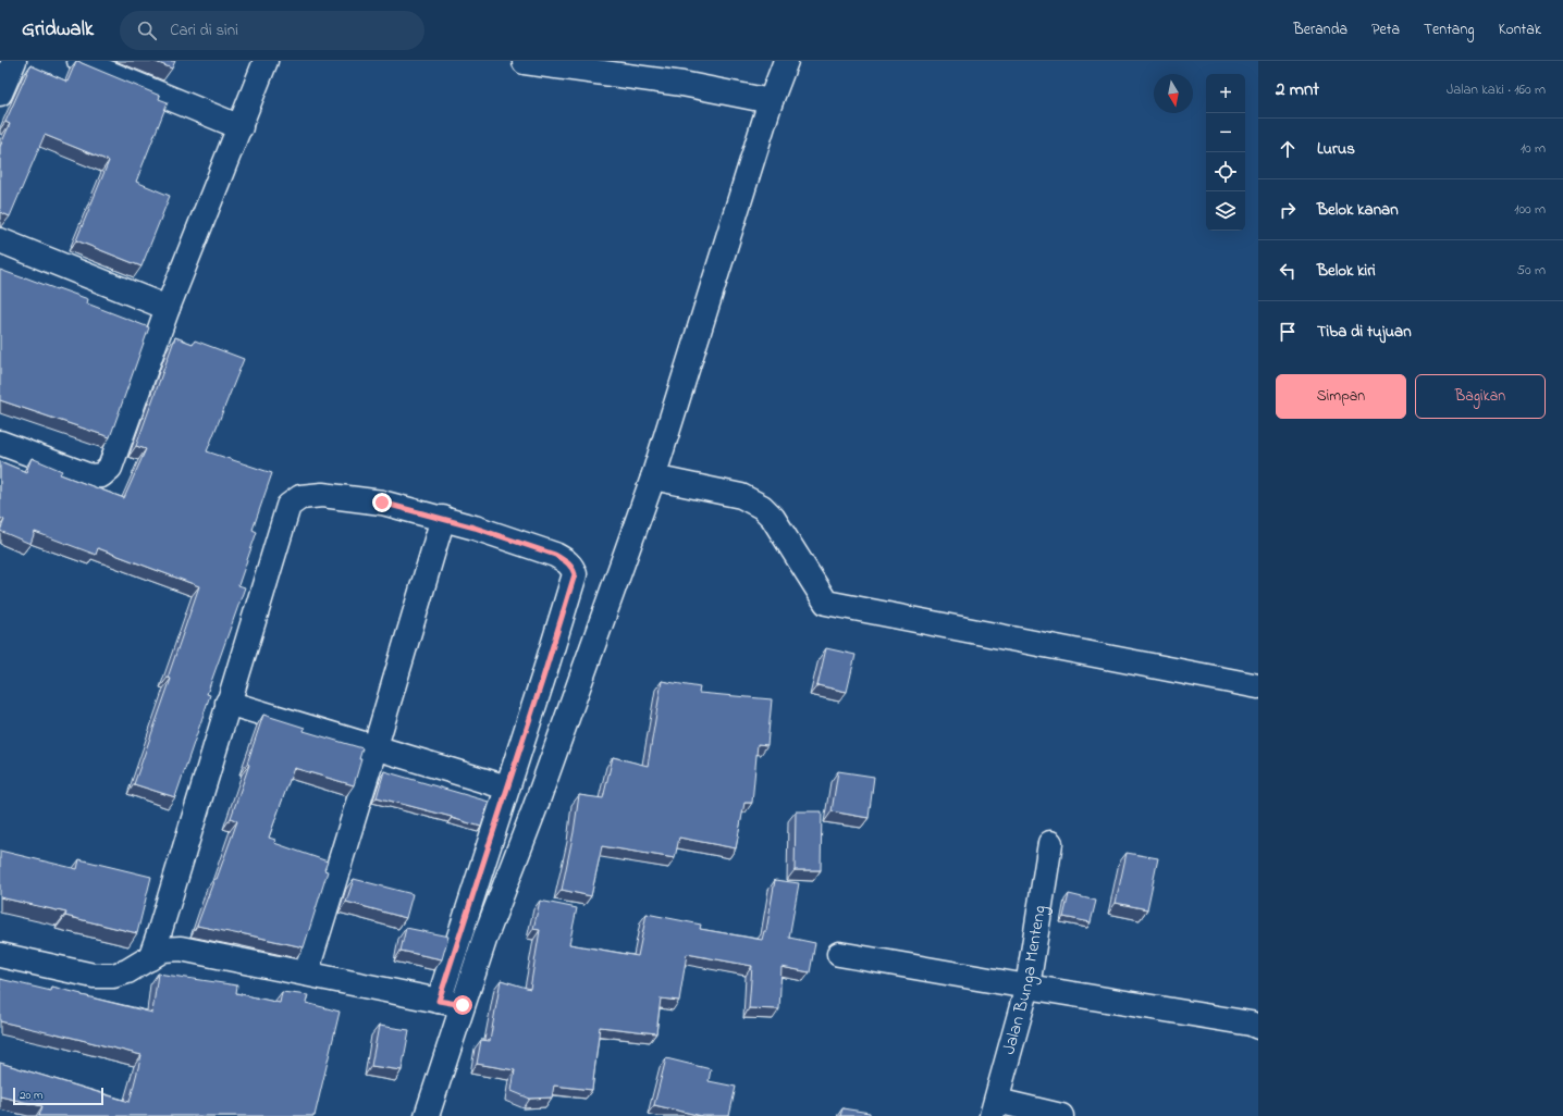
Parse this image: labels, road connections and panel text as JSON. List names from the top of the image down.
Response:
{
  "streets": {
    "street": ["Jalan Bunga Menteng"]
  },
  "scale_bar": "20 m",
  "north": "bottom",
  "page": {
    "header": "Gridwalk",
    "search": "Cari di sini",
    "nav": [
      "Beranda",
      "Peta",
      "Tentang",
      "Kontak"
    ],
    "heading": ["2 mnt", "Jalan kaki · 160 m"],
    "map_buttons": ["+", "−"],
    "list": [
      ["Lurus", "10 m"],
      ["Belok kanan", "100 m"],
      ["Belok kiri", "50 m"],
      "Tiba di tujuan"
    ],
    "buttons": ["Simpan", "Bagikan"],
    "scale": "20 m"
  }
}
